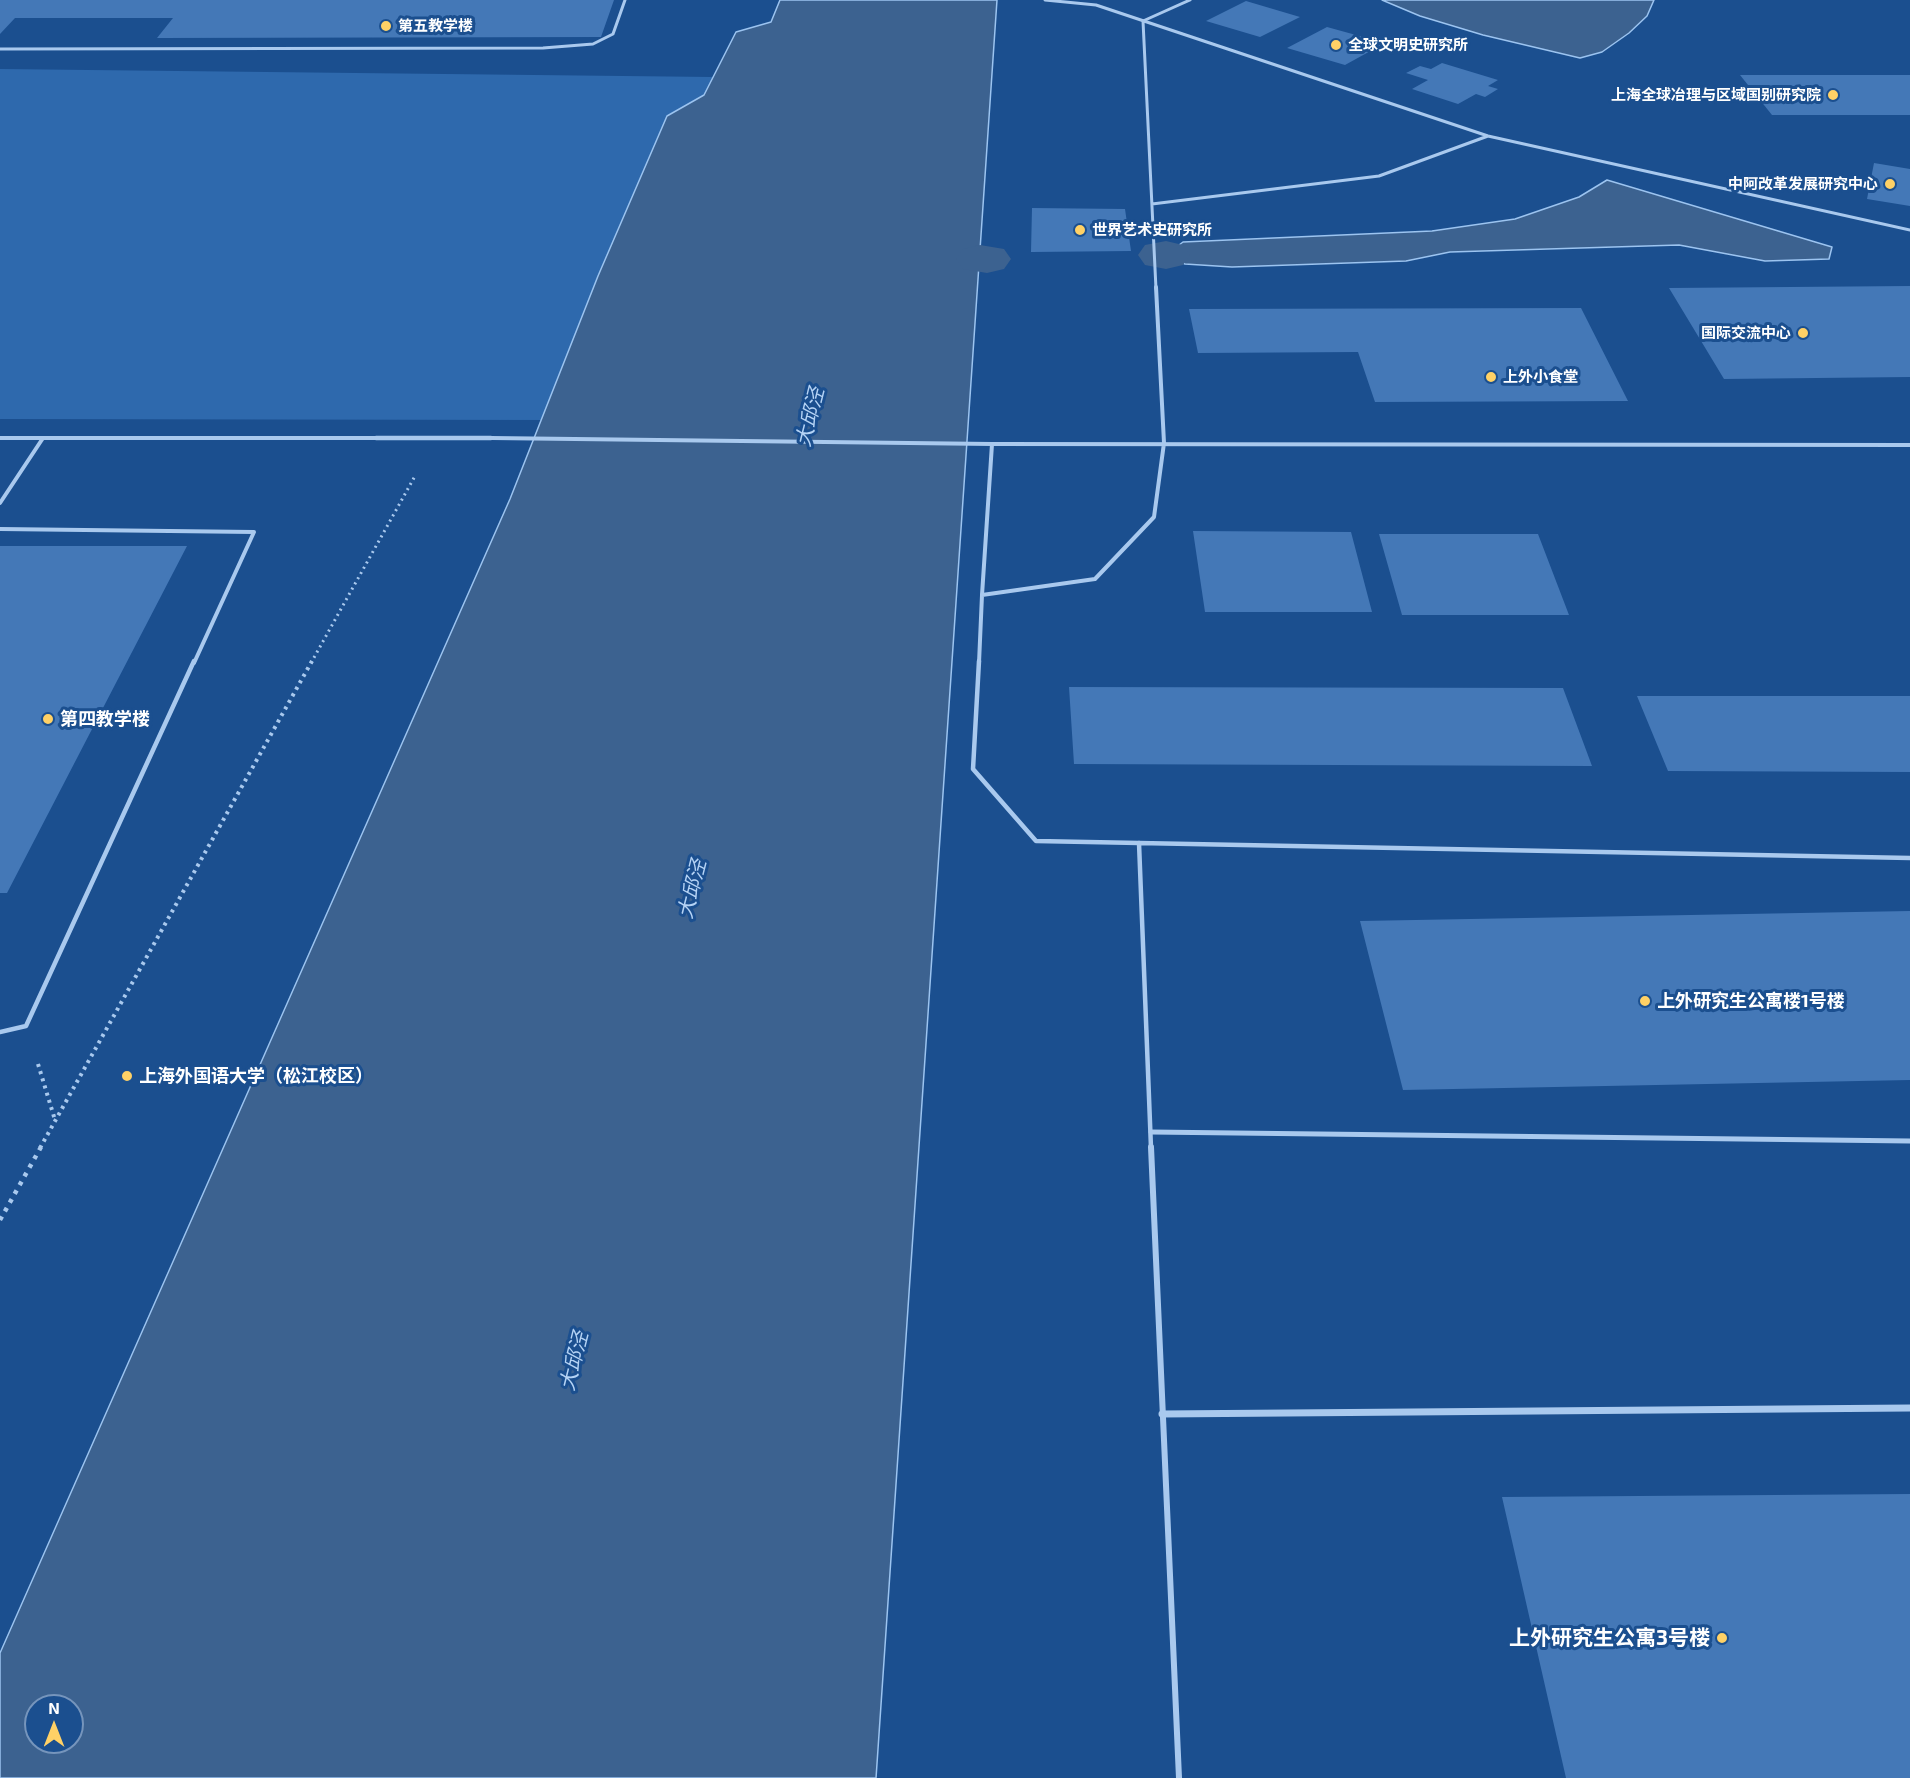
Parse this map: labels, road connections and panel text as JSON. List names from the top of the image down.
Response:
{
  "water": ["大邱泾"],
  "places": [
    "第五教学楼",
    "全球文明史研究所",
    "上海全球冶理与区域国别研究院",
    "中阿改革发展研究中心",
    "世界艺术史研究所",
    "国际交流中心",
    "上外小食堂",
    "第四教学楼",
    "上外研究生公寓楼1号楼",
    "上海外国语大学（松江校区）",
    "上外研究生公寓3号楼"
  ],
  "north": "top"
}
